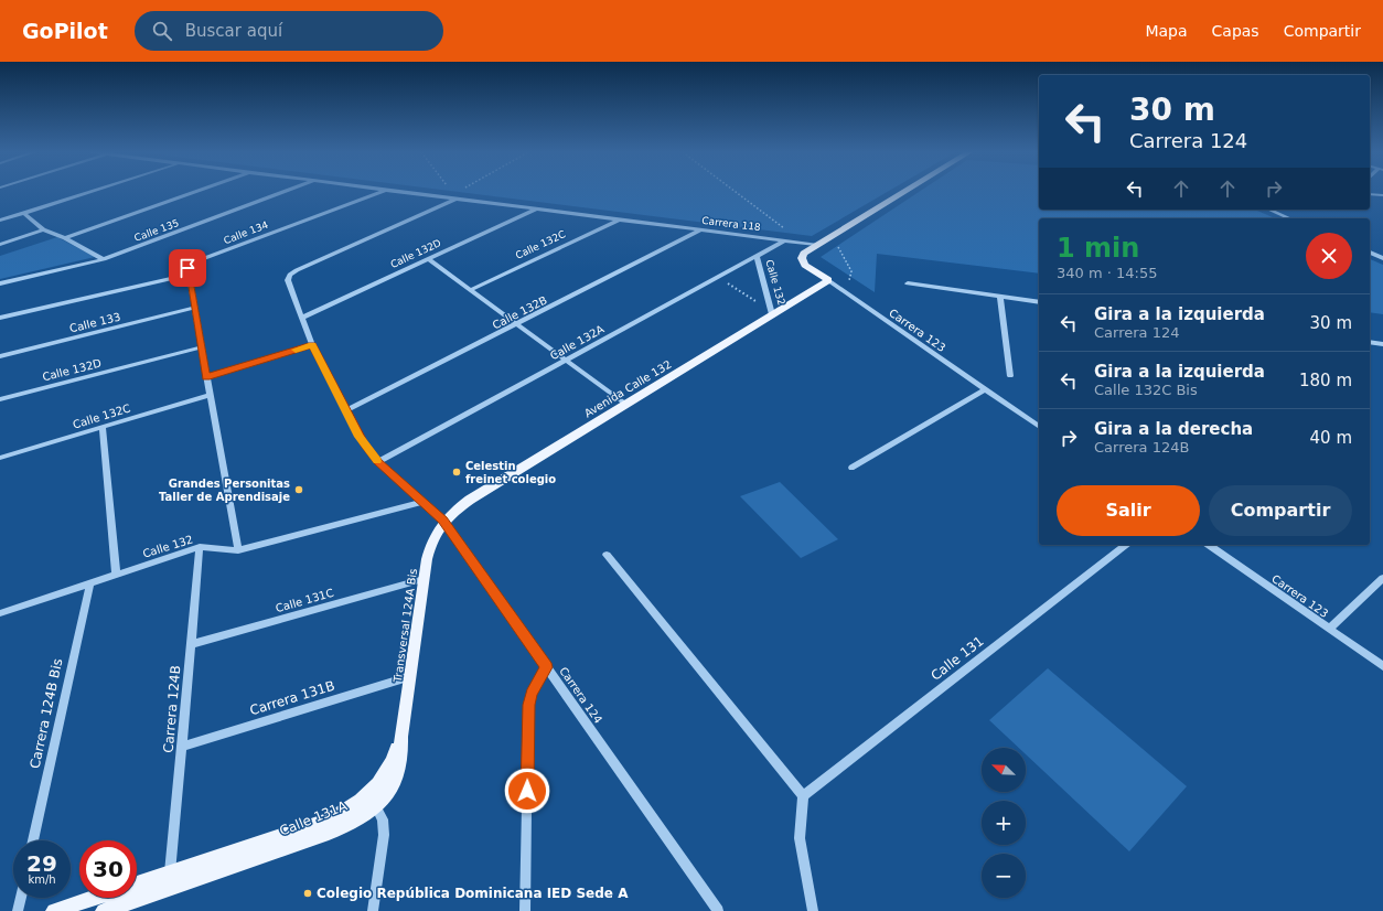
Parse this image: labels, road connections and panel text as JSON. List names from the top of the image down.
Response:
{
  "streets": {
    "main road": [
      "Carrera 123",
      "Avenida Calle 132",
      "Transversal 124A Bis",
      "Calle 131A"
    ],
    "street": [
      "Carrera 118",
      "Calle 135",
      "Calle 134",
      "Calle 132C",
      "Calle 132D",
      "Calle 132",
      "Calle 132B",
      "Calle 133",
      "Calle 132A",
      "Calle 131C",
      "Calle 131",
      "Carrera 124",
      "Carrera 131B",
      "Carrera 124B",
      "Carrera 124B Bis"
    ]
  },
  "crossings": [
    ["Carrera 118", "Calle 132C"],
    ["Carrera 118", "Calle 132D"],
    ["Carrera 118", "Calle 132B"],
    ["Carrera 118", "Carrera 123"],
    ["Carrera 118", "Calle 132A"],
    ["Carrera 118", "Carrera 124"],
    ["Calle 132D", "Carrera 124"],
    ["Calle 132", "Calle 132A"],
    ["Calle 132", "Avenida Calle 132"],
    ["Calle 132", "Carrera 124"],
    ["Calle 132", "Carrera 124B"],
    ["Calle 132", "Carrera 124B Bis"],
    ["Calle 132B", "Carrera 124"],
    ["Carrera 123", "Avenida Calle 132"],
    ["Calle 132A", "Carrera 124"],
    ["Avenida Calle 132", "Transversal 124A Bis"],
    ["Avenida Calle 132", "Carrera 124"],
    ["Calle 131C", "Transversal 124A Bis"],
    ["Calle 131C", "Carrera 124B"],
    ["Transversal 124A Bis", "Carrera 124"],
    ["Transversal 124A Bis", "Carrera 131B"],
    ["Transversal 124A Bis", "Calle 131A"],
    ["Carrera 131B", "Carrera 124B"],
    ["Carrera 124B", "Calle 131A"]
  ],
  "places": ["Celestin freinet colegio", "Grandes Personitas Taller de Aprendisaje", "Colegio República Dominicana IED Sede A"],
  "north": "top left",
  "page": {
    "header": "GoPilot",
    "search": "Buscar aquí",
    "nav": ["Mapa", "Capas", "Compartir"],
    "turn": ["30 m", "Carrera 124"],
    "heading": ["1 min", "340 m · 14:55"],
    "list": [
      {
        "name": "Gira a la izquierda",
        "note": "Carrera 124",
        "value": "30 m"
      },
      {
        "name": "Gira a la izquierda",
        "note": "Calle 132C Bis",
        "value": "180 m"
      },
      {
        "name": "Gira a la derecha",
        "note": "Carrera 124B",
        "value": "40 m"
      }
    ],
    "buttons": ["Salir", "Compartir"],
    "map_buttons": ["+", "−"],
    "speed": "29 km/h",
    "limit": "30"
  }
}
